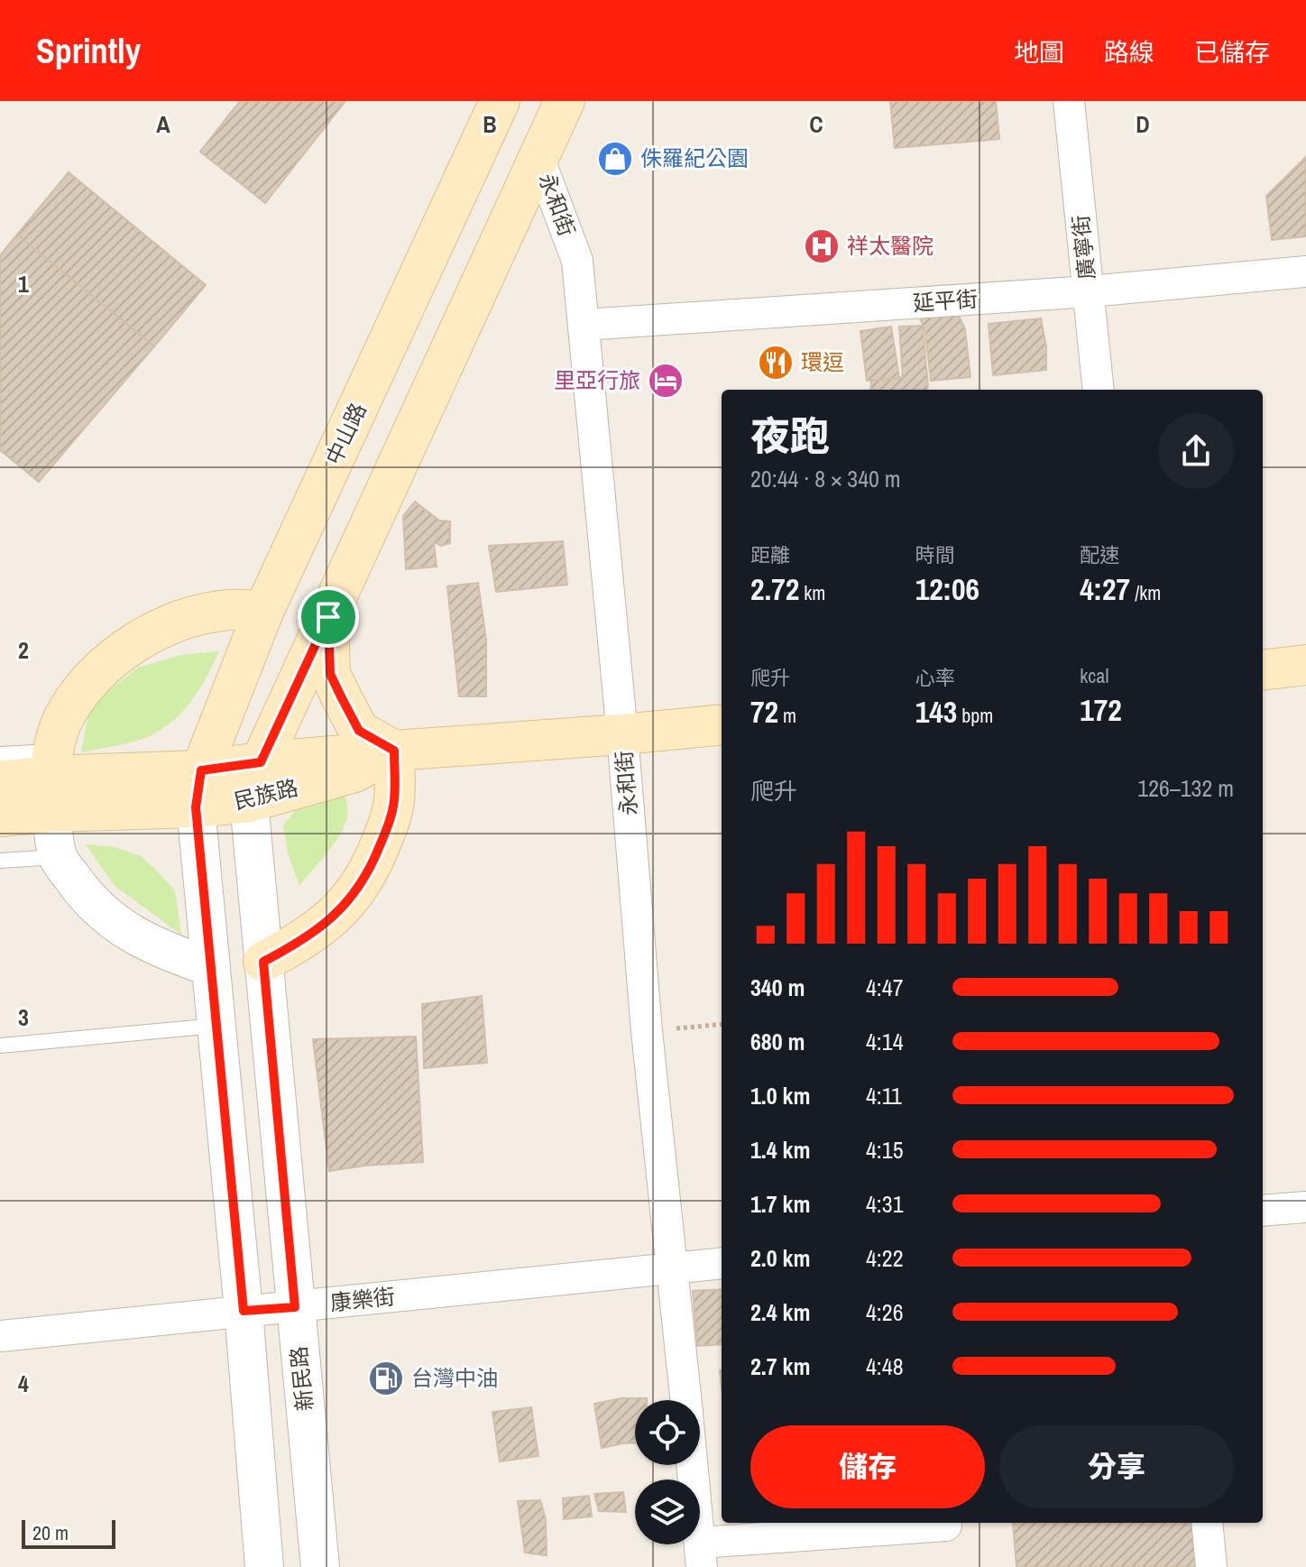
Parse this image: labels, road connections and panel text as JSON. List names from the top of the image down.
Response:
{
  "streets": {
    "main road": ["中山路", "民族路"],
    "street": [
      "永和街",
      "廣寧街",
      "延平街",
      "康樂街",
      "新民路"
    ]
  },
  "crossings": [
    ["永和街", "延平街"],
    ["永和街", "民族路"],
    ["永和街", "康樂街"],
    ["廣寧街", "延平街"],
    ["中山路", "民族路"],
    ["民族路", "新民路"],
    ["康樂街", "新民路"]
  ],
  "places": {
    "shop": ["侏羅紀公園"],
    "hospital": ["祥太醫院"],
    "restaurant": ["環逗"],
    "hotel": ["里亞行旅"],
    "fuel station": ["台灣中油"]
  },
  "scale_bar": "20 m",
  "page": {
    "header": "Sprintly",
    "nav": ["地圖", "路線", "已儲存"],
    "heading": ["夜跑", "20:44 · 8 × 340 m"],
    "stats": [
      ["距離", "2.72 km"],
      ["時間", "12:06"],
      ["配速", "4:27 /km"],
      ["爬升", "72 m"],
      ["心率", "143 bpm"],
      ["kcal", "172"]
    ],
    "chart": ["爬升", "126–132 m"],
    "list": [
      {
        "name": "340 m",
        "note": "4:47"
      },
      {
        "name": "680 m",
        "note": "4:14"
      },
      {
        "name": "1.0 km",
        "note": "4:11"
      },
      {
        "name": "1.4 km",
        "note": "4:15"
      },
      {
        "name": "1.7 km",
        "note": "4:31"
      },
      {
        "name": "2.0 km",
        "note": "4:22"
      },
      {
        "name": "2.4 km",
        "note": "4:26"
      },
      {
        "name": "2.7 km",
        "note": "4:48"
      }
    ],
    "buttons": ["儲存", "分享"],
    "scale": "20 m"
  },
  "grid": {
    "columns": [
      "A",
      "B",
      "C",
      "D"
    ],
    "rows": [
      "1",
      "2",
      "3",
      "4"
    ]
  }
}
